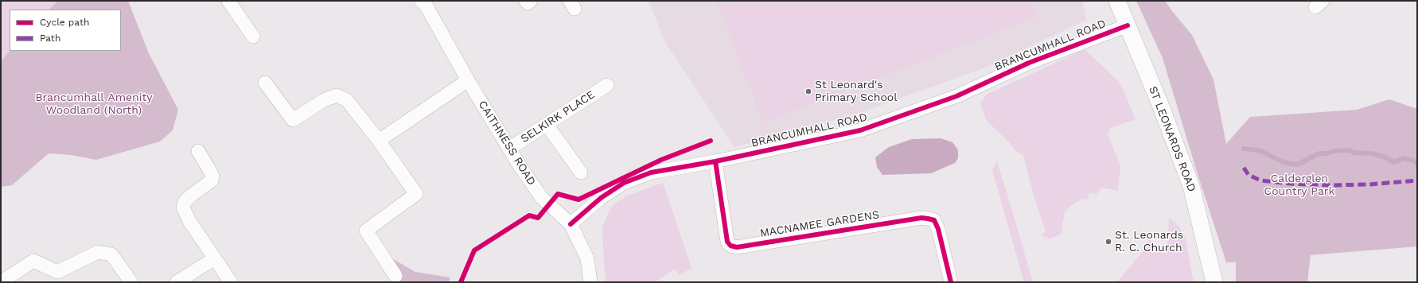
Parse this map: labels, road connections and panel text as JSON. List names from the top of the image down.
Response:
{
  "streets": {
    "street": [
      "BRANCUMHALL ROAD",
      "SELKIRK PLACE",
      "ST LEONARDS ROAD",
      "CAITHNESS ROAD",
      "MACNAMEE GARDENS"
    ]
  },
  "crossings": [
    ["BRANCUMHALL ROAD", "ST LEONARDS ROAD"],
    ["BRANCUMHALL ROAD", "CAITHNESS ROAD"],
    ["BRANCUMHALL ROAD", "MACNAMEE GARDENS"],
    ["SELKIRK PLACE", "CAITHNESS ROAD"]
  ],
  "parks": ["Brancumhall Amenity Woodland (North)", "Calderglen Country Park"],
  "places": ["St Leonard's Primary School", "St. Leonards R. C. Church"],
  "legend": ["Cycle path", "Path"]
}
